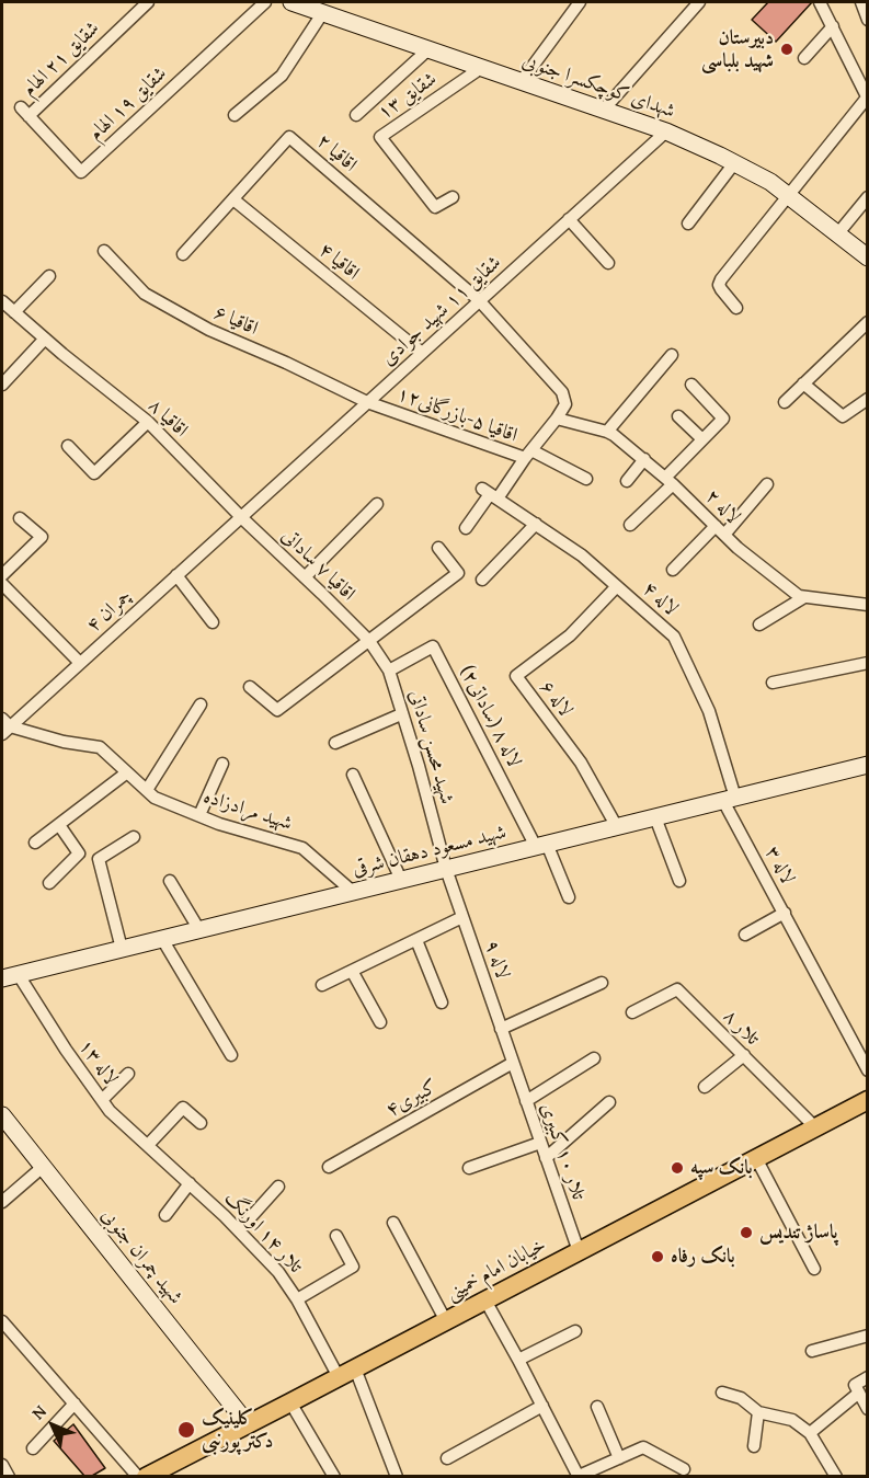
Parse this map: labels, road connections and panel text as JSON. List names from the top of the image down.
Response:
{
  "streets": {
    "main road": [
      "شهدای کوچکسرا جنوبی",
      "شهید مسعود دهقان شرقی",
      "شهید چمران جنوبی",
      "خیابان امام خمینی"
    ],
    "street": [
      "شقایق ۲۱ الهام",
      "شقایق ۱۳",
      "شقایق ۱۹ الهام",
      "اقاقیا ۲",
      "اقاقیا ۴",
      "شقایق ۱۱ شهید جوادی",
      "اقاقیا ۶",
      "اقاقیا ۵-بازرگانی۱۲",
      "اقاقیا ۸",
      "لاله ۲",
      "اقاقیا ۷ ساداتی",
      "لاله ۴",
      "چمران ۴",
      "لاله ۶",
      "لاله ۸ (ساداتی۲)",
      "شهید محسن ساداتی",
      "شهید مرادزاده",
      "لاله ۳",
      "لاله ۹",
      "تلار ۸",
      "لاله ۱۳",
      "کبیری۴",
      "تلار ۱۰ کبیری",
      "تلار ۱۴ اورنگ"
    ]
  },
  "crossings": [
    ["شقایق ۲۱ الهام", "شقایق ۱۹ الهام"],
    ["شهدای کوچکسرا جنوبی", "شقایق ۱۳"],
    ["شهدای کوچکسرا جنوبی", "شقایق ۱۱ شهید جوادی"],
    ["اقاقیا ۲", "اقاقیا ۴"],
    ["اقاقیا ۲", "شقایق ۱۱ شهید جوادی"],
    ["اقاقیا ۴", "شقایق ۱۱ شهید جوادی"],
    ["شقایق ۱۱ شهید جوادی", "اقاقیا ۶"],
    ["شقایق ۱۱ شهید جوادی", "اقاقیا ۵-بازرگانی۱۲"],
    ["شقایق ۱۱ شهید جوادی", "اقاقیا ۸"],
    ["شقایق ۱۱ شهید جوادی", "اقاقیا ۷ ساداتی"],
    ["شقایق ۱۱ شهید جوادی", "چمران ۴"],
    ["اقاقیا ۶", "اقاقیا ۵-بازرگانی۱۲"],
    ["اقاقیا ۵-بازرگانی۱۲", "لاله ۴"],
    ["اقاقیا ۸", "اقاقیا ۷ ساداتی"],
    ["اقاقیا ۸", "چمران ۴"],
    ["اقاقیا ۷ ساداتی", "چمران ۴"],
    ["اقاقیا ۷ ساداتی", "شهید محسن ساداتی"],
    ["لاله ۴", "لاله ۶"],
    ["لاله ۴", "شهید مسعود دهقان شرقی"],
    ["لاله ۴", "لاله ۳"],
    ["چمران ۴", "شهید مرادزاده"],
    ["لاله ۶", "شهید مسعود دهقان شرقی"],
    ["لاله ۸ (ساداتی۲)", "شهید محسن ساداتی"],
    ["لاله ۸ (ساداتی۲)", "شهید مسعود دهقان شرقی"],
    ["شهید محسن ساداتی", "شهید مسعود دهقان شرقی"],
    ["شهید محسن ساداتی", "لاله ۹"],
    ["شهید مرادزاده", "شهید مسعود دهقان شرقی"],
    ["شهید مسعود دهقان شرقی", "لاله ۳"],
    ["شهید مسعود دهقان شرقی", "لاله ۹"],
    ["شهید مسعود دهقان شرقی", "لاله ۱۳"],
    ["لاله ۹", "کبیری۴"],
    ["لاله ۹", "تلار ۱۰ کبیری"],
    ["تلار ۸", "خیابان امام خمینی"],
    ["لاله ۱۳", "تلار ۱۴ اورنگ"],
    ["کبیری۴", "تلار ۱۰ کبیری"],
    ["تلار ۱۰ کبیری", "خیابان امام خمینی"],
    ["تلار ۱۴ اورنگ", "خیابان امام خمینی"],
    ["شهید چمران جنوبی", "خیابان امام خمینی"]
  ],
  "places": [
    "دبیرستان شهید بلباسی",
    "بانک سپه",
    "پاساژ تندیس",
    "بانک رفاه",
    "کلینیک دکتر پورنبی"
  ],
  "north": "top left"
}
